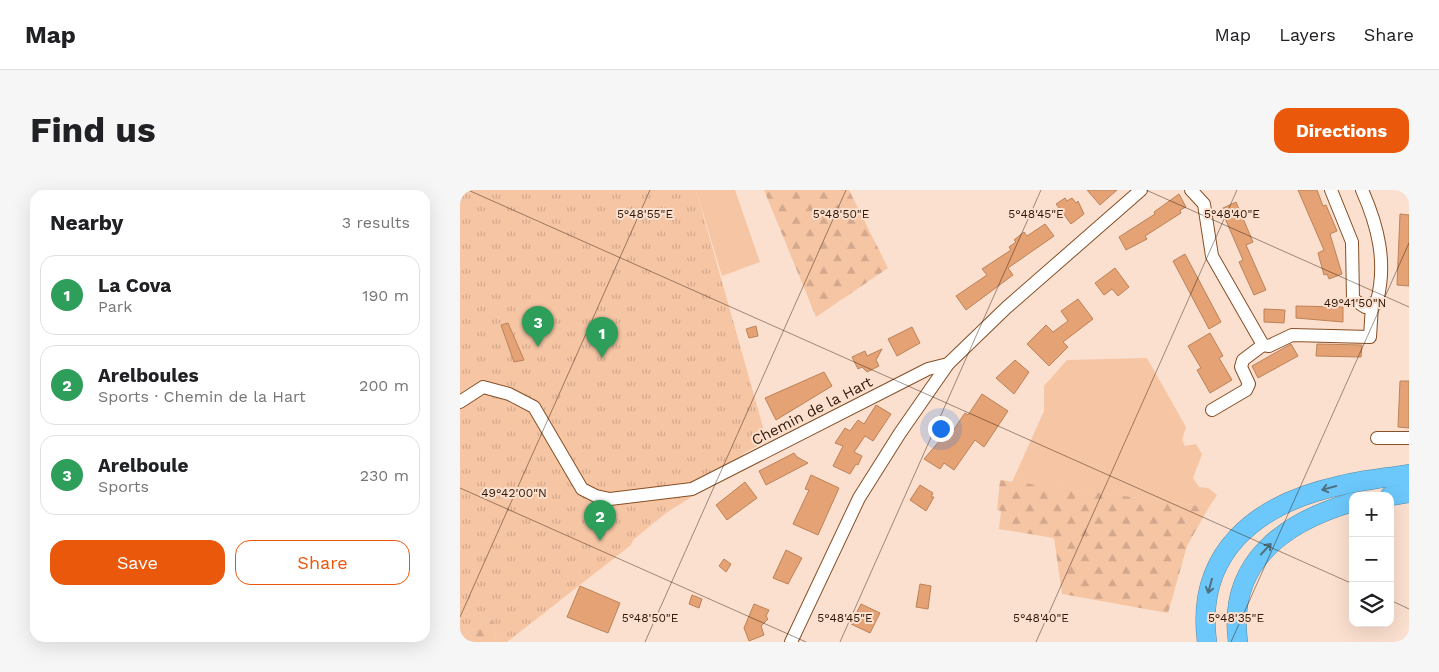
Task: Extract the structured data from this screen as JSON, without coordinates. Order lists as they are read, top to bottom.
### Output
{
  "streets": {
    "street": ["Chemin de la Hart"]
  },
  "page": {
    "header": "Map",
    "nav": ["Map", "Layers", "Share"],
    "buttons": [
      "Directions",
      ["Save", "Share"]
    ],
    "title": "Find us",
    "heading": ["Nearby", "3 results"],
    "list": [
      {
        "mark": "1",
        "name": "La Cova",
        "note": "Park",
        "value": "190 m"
      },
      {
        "mark": "2",
        "name": "Arelboules",
        "note": "Sports · Chemin de la Hart",
        "value": "200 m"
      },
      {
        "mark": "3",
        "name": "Arelboule",
        "note": "Sports",
        "value": "230 m"
      }
    ],
    "pins": ["3", "1", "2"],
    "map_buttons": ["+", "−"]
  },
  "coordinates": [
    "5°48'50\"E",
    "5°48'45\"E",
    "5°48'40\"E",
    "5°48'55\"E",
    "49°41'50\"N",
    "49°42'00\"N",
    "5°48'35\"E"
  ]
}
